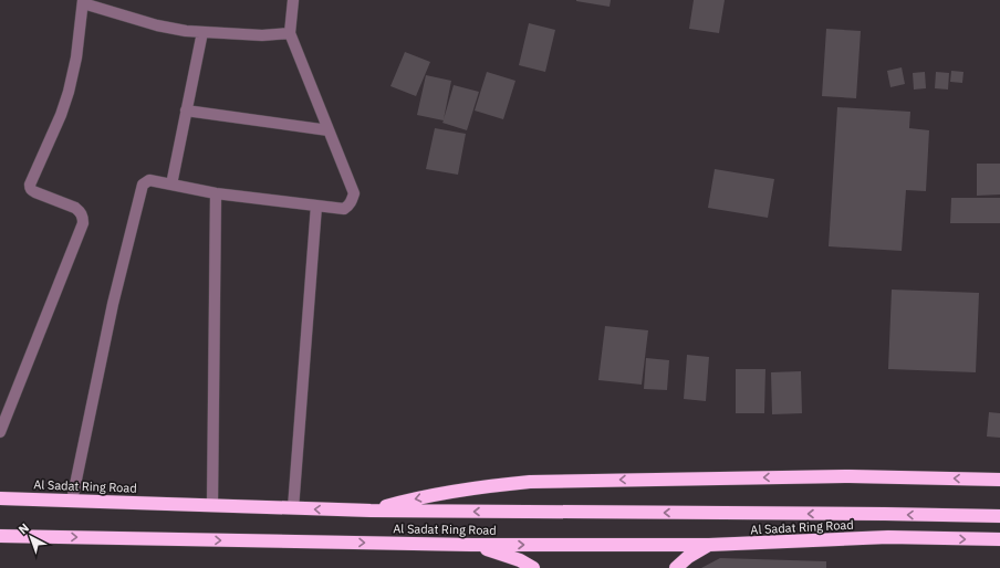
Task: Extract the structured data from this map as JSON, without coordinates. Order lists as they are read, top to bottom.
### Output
{
  "streets": {
    "highway": ["Al Sadat Ring Road"]
  },
  "north": "top left"
}
